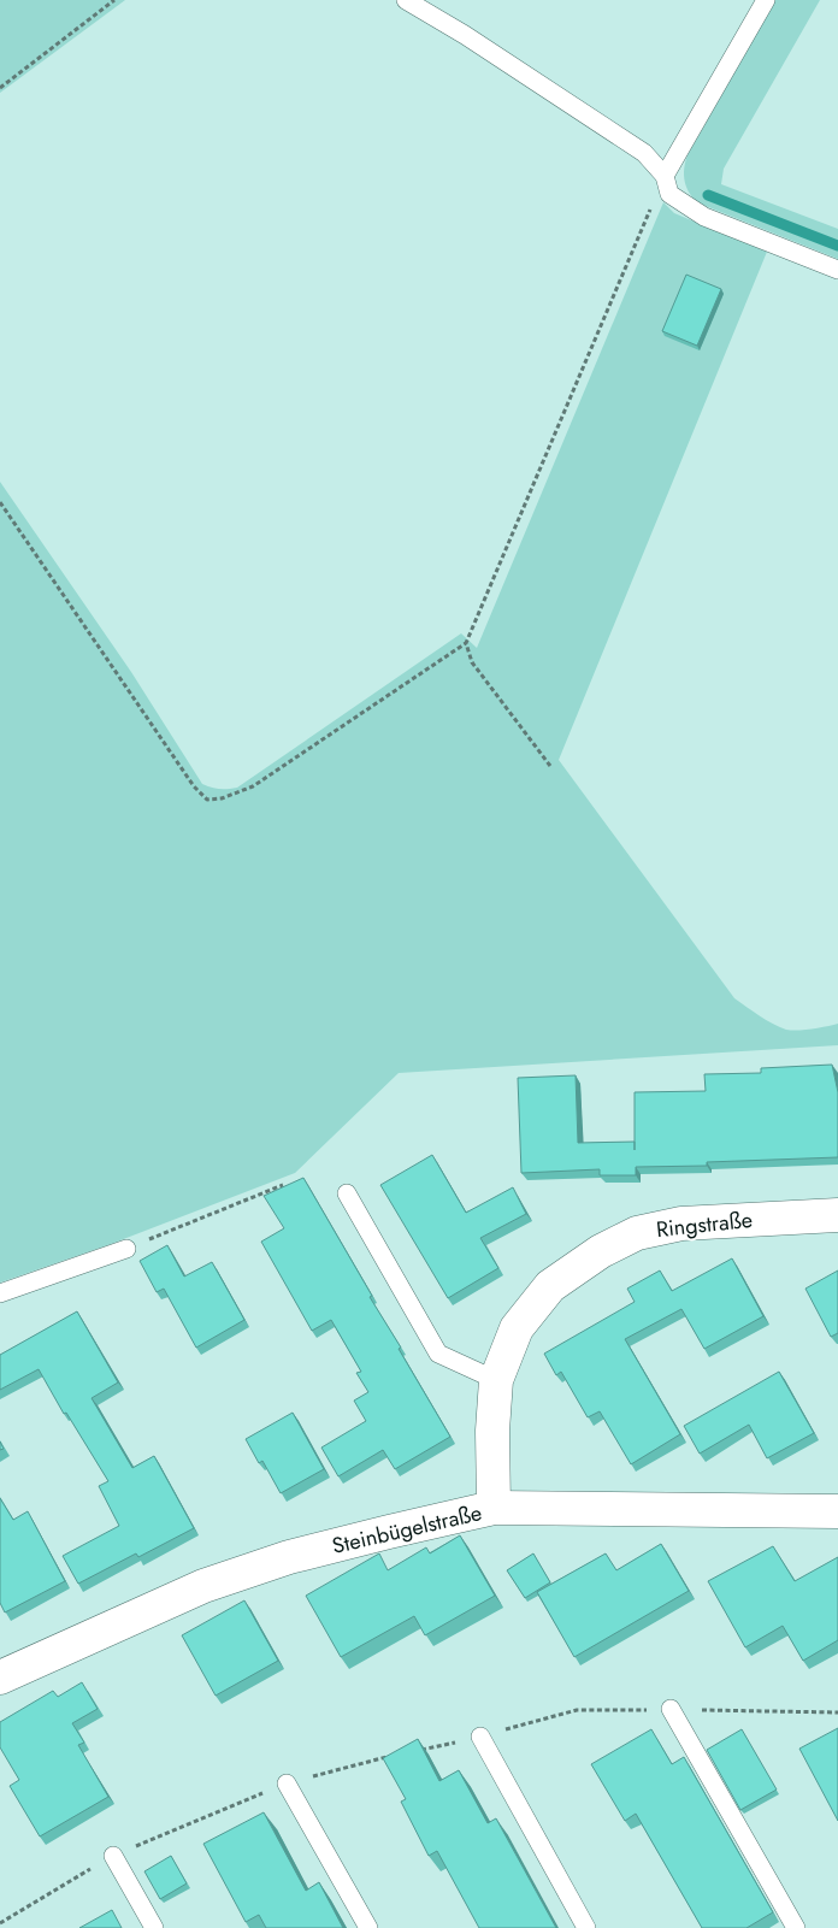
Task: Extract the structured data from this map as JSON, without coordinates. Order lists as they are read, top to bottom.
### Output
{
  "streets": {
    "street": ["Ringstraße", "Steinbügelstraße"]
  },
  "crossings": [
    ["Ringstraße", "Steinbügelstraße"]
  ]
}
